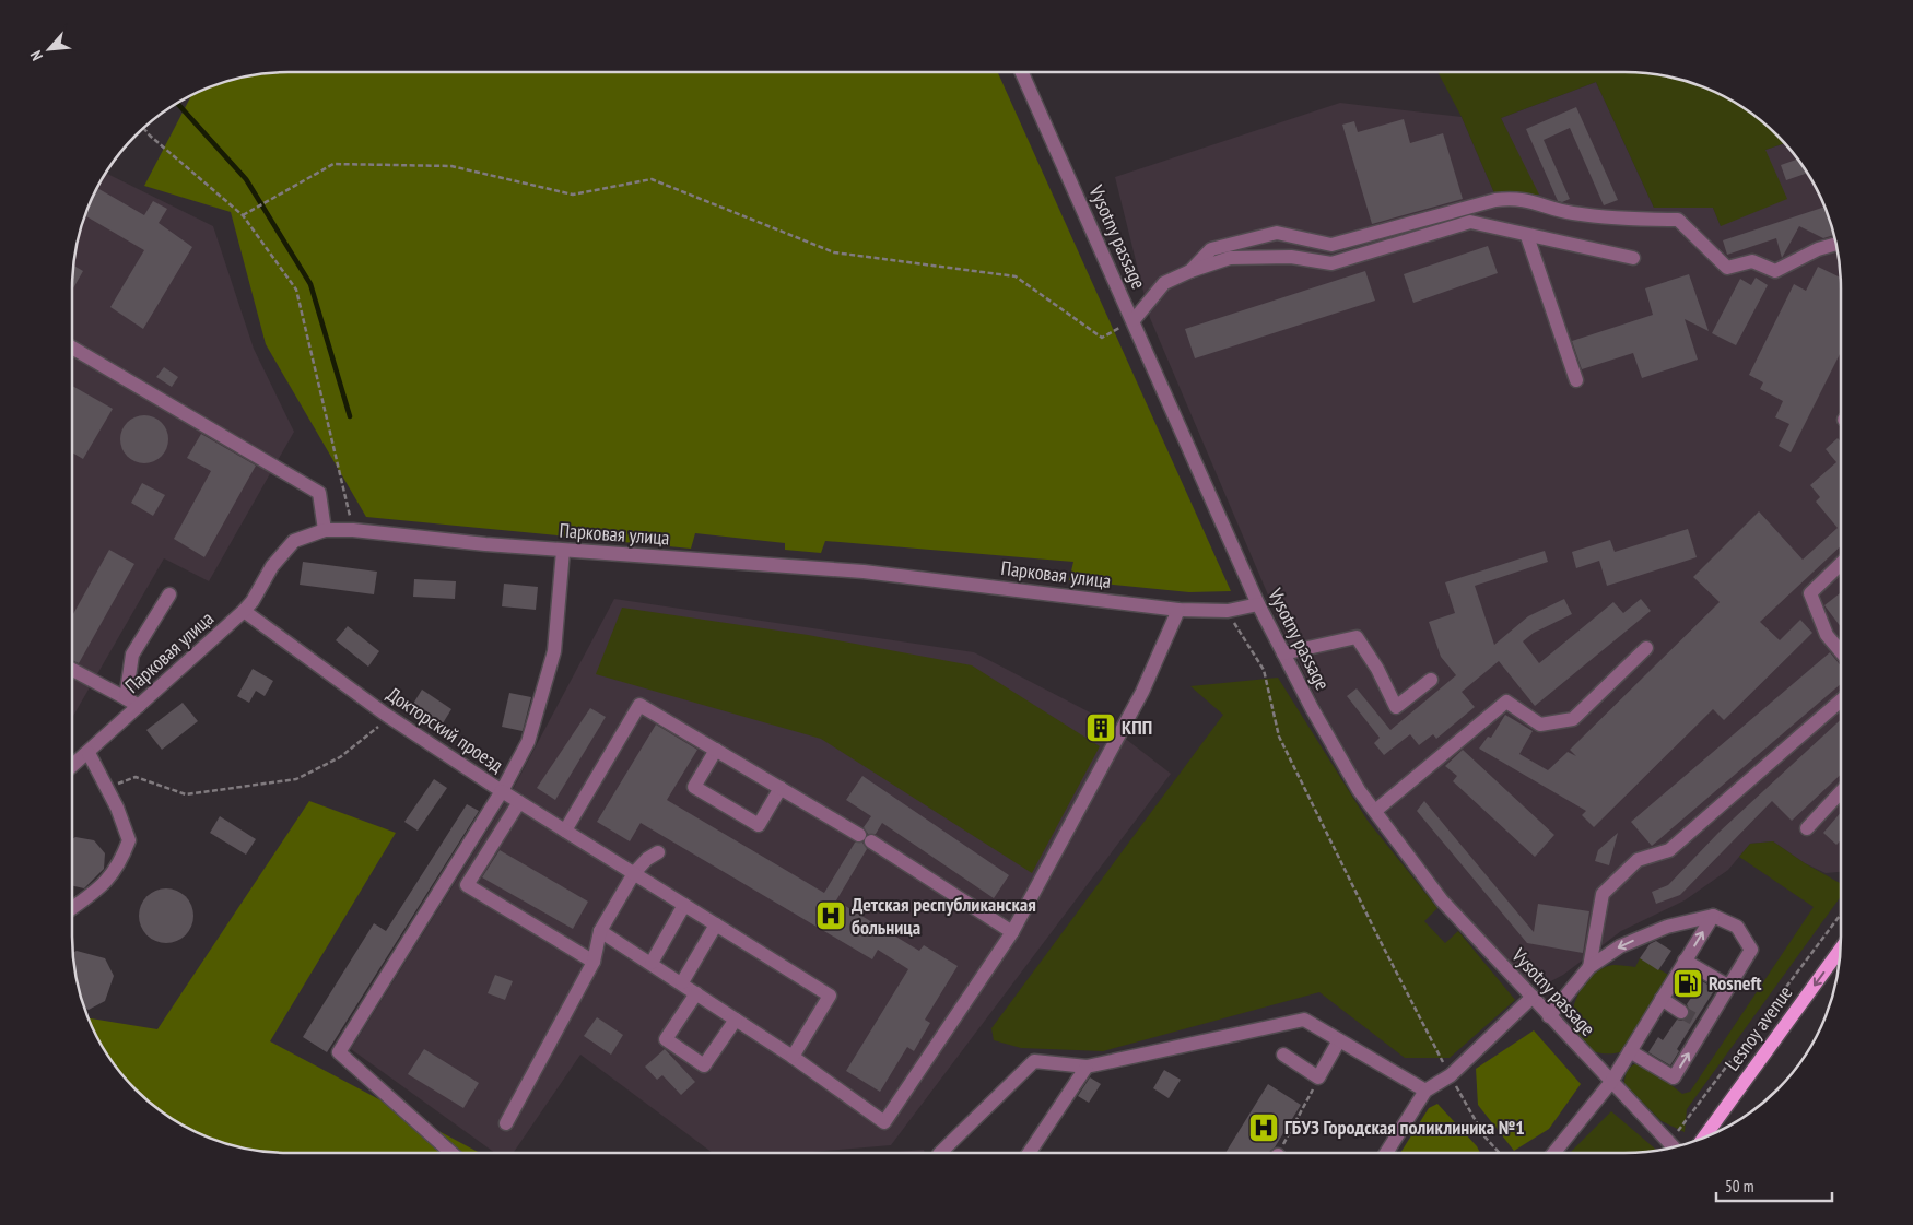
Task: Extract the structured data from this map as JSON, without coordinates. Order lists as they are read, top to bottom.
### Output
{
  "streets": {
    "main road": ["Lesnoy avenue"],
    "street": ["Vysotny passage", "Парковая улица", "Докторский проезд"]
  },
  "crossings": [
    ["Vysotny passage", "Парковая улица"],
    ["Парковая улица", "Докторский проезд"]
  ],
  "one_way": ["Lesnoy avenue"],
  "places": {
    "building": ["КПП"],
    "hospital": ["Детская республиканская больница", "ГБУЗ Городская поликлиника №1"],
    "fuel station": ["Rosneft"]
  },
  "scale_bar": "50 m",
  "north": "bottom left"
}
